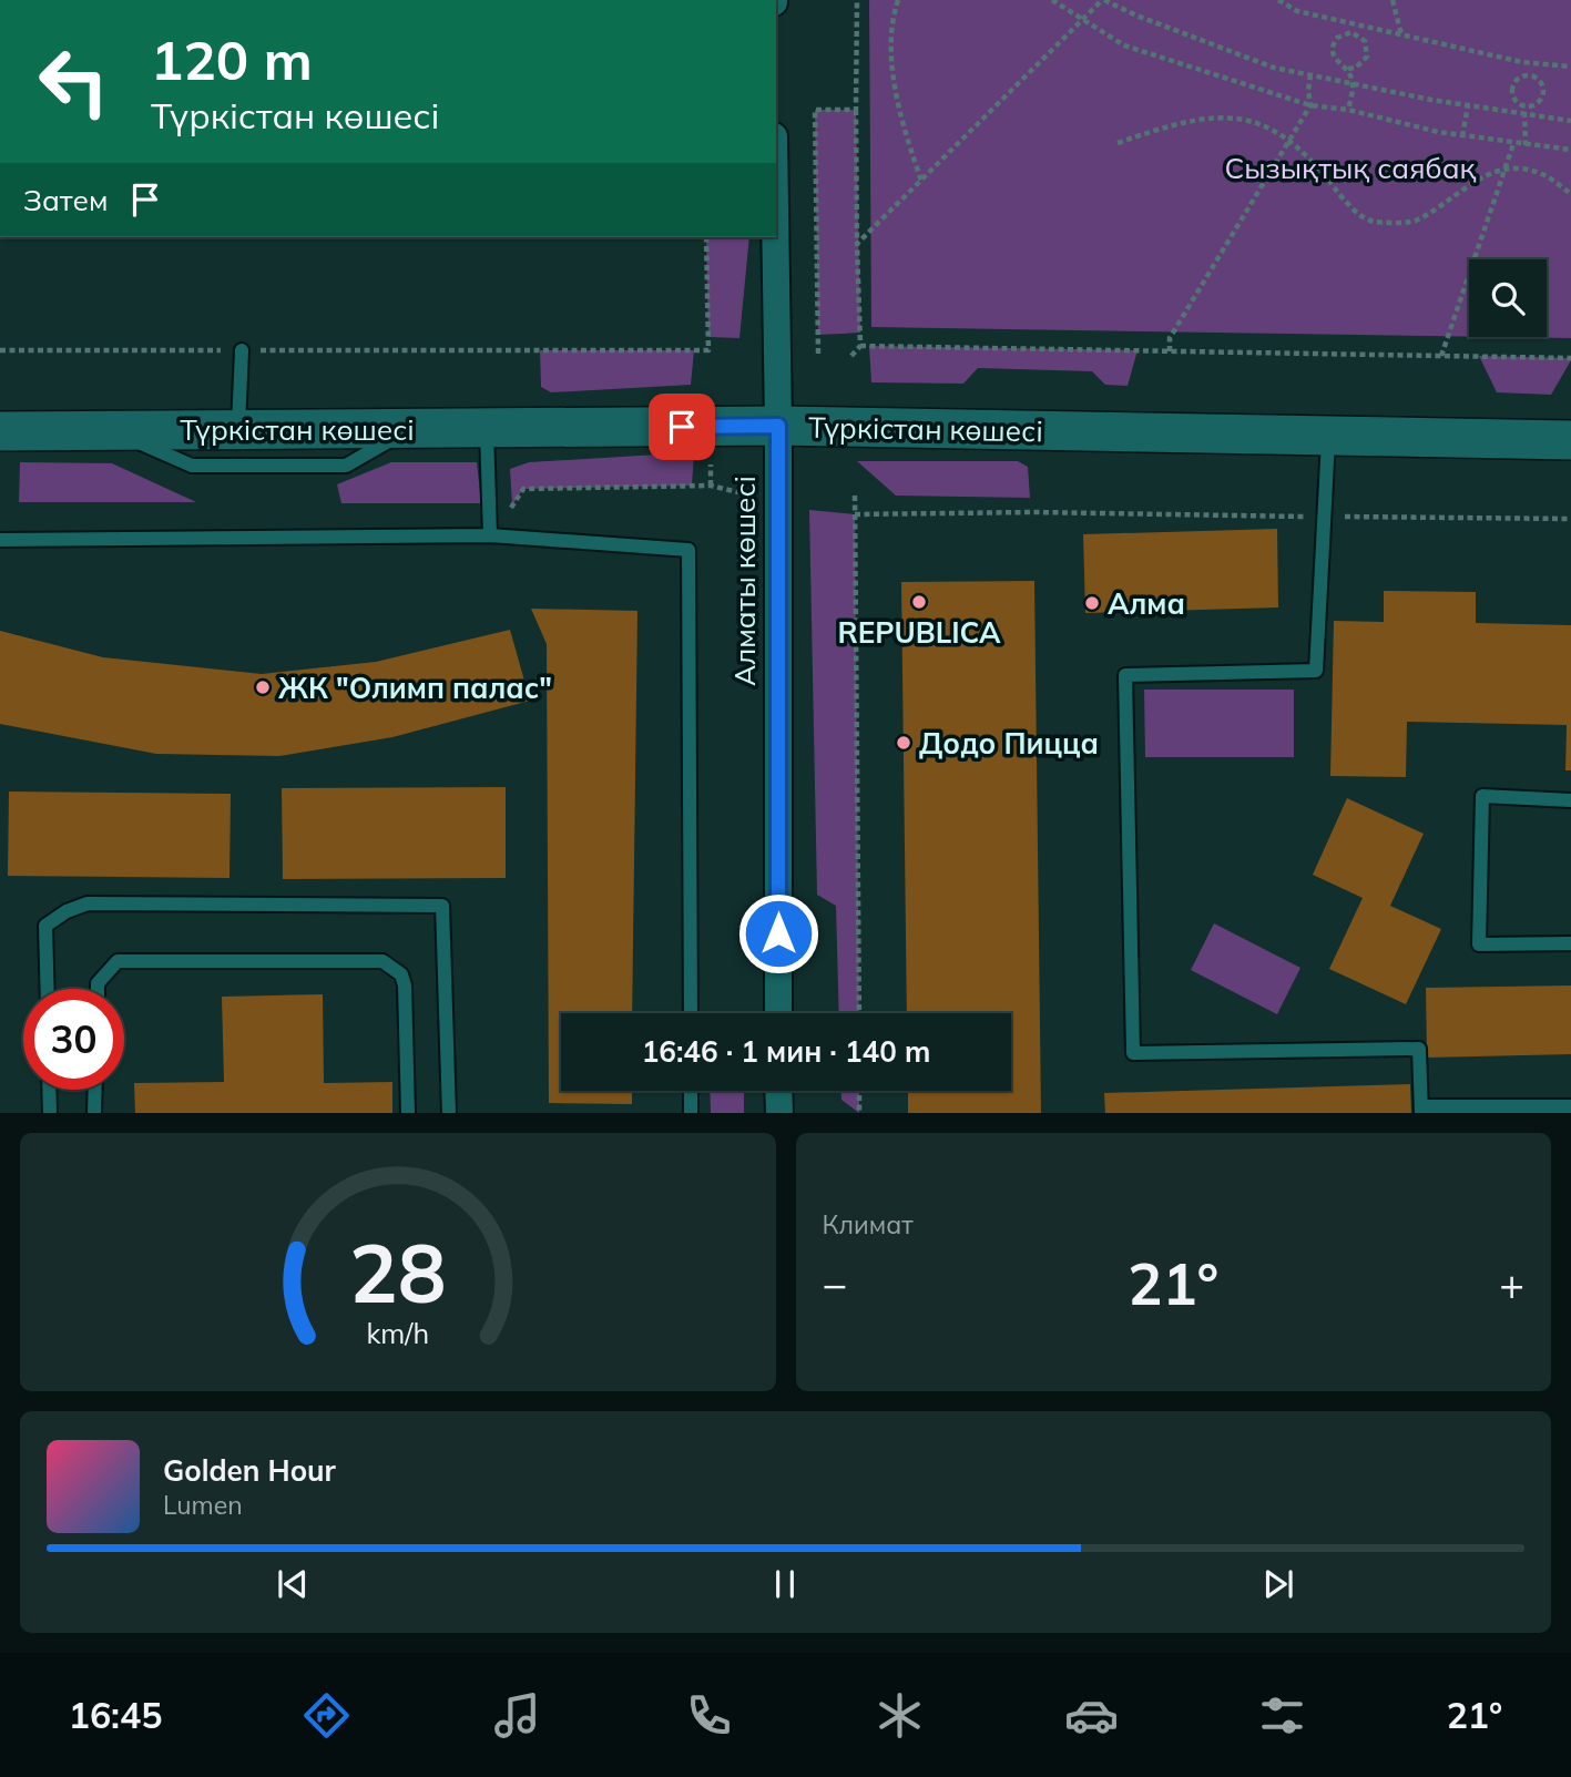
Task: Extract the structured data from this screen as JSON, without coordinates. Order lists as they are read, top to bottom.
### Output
{
  "streets": {
    "main road": ["Түркістан көшесі"],
    "street": ["Алматы көшесі"]
  },
  "crossings": [
    ["Түркістан көшесі", "Алматы көшесі"]
  ],
  "parks": ["Сызықтық саябақ"],
  "places": [
    "REPUBLICA",
    "Алма",
    "ЖК \"Олимп палас\"",
    "Додо Пицца"
  ],
  "page": {
    "turn": ["120 m", "Түркістан көшесі"],
    "then": "Затем",
    "limit": "30",
    "trip": "16:46 · 1 мин · 140 m",
    "tile": "Климат",
    "heat": ["−", "21°", "+"],
    "song": ["Golden Hour", "Lumen"],
    "tabs": ["16:45", "21°"],
    "gauge": ["28", "km/h"]
  }
}
